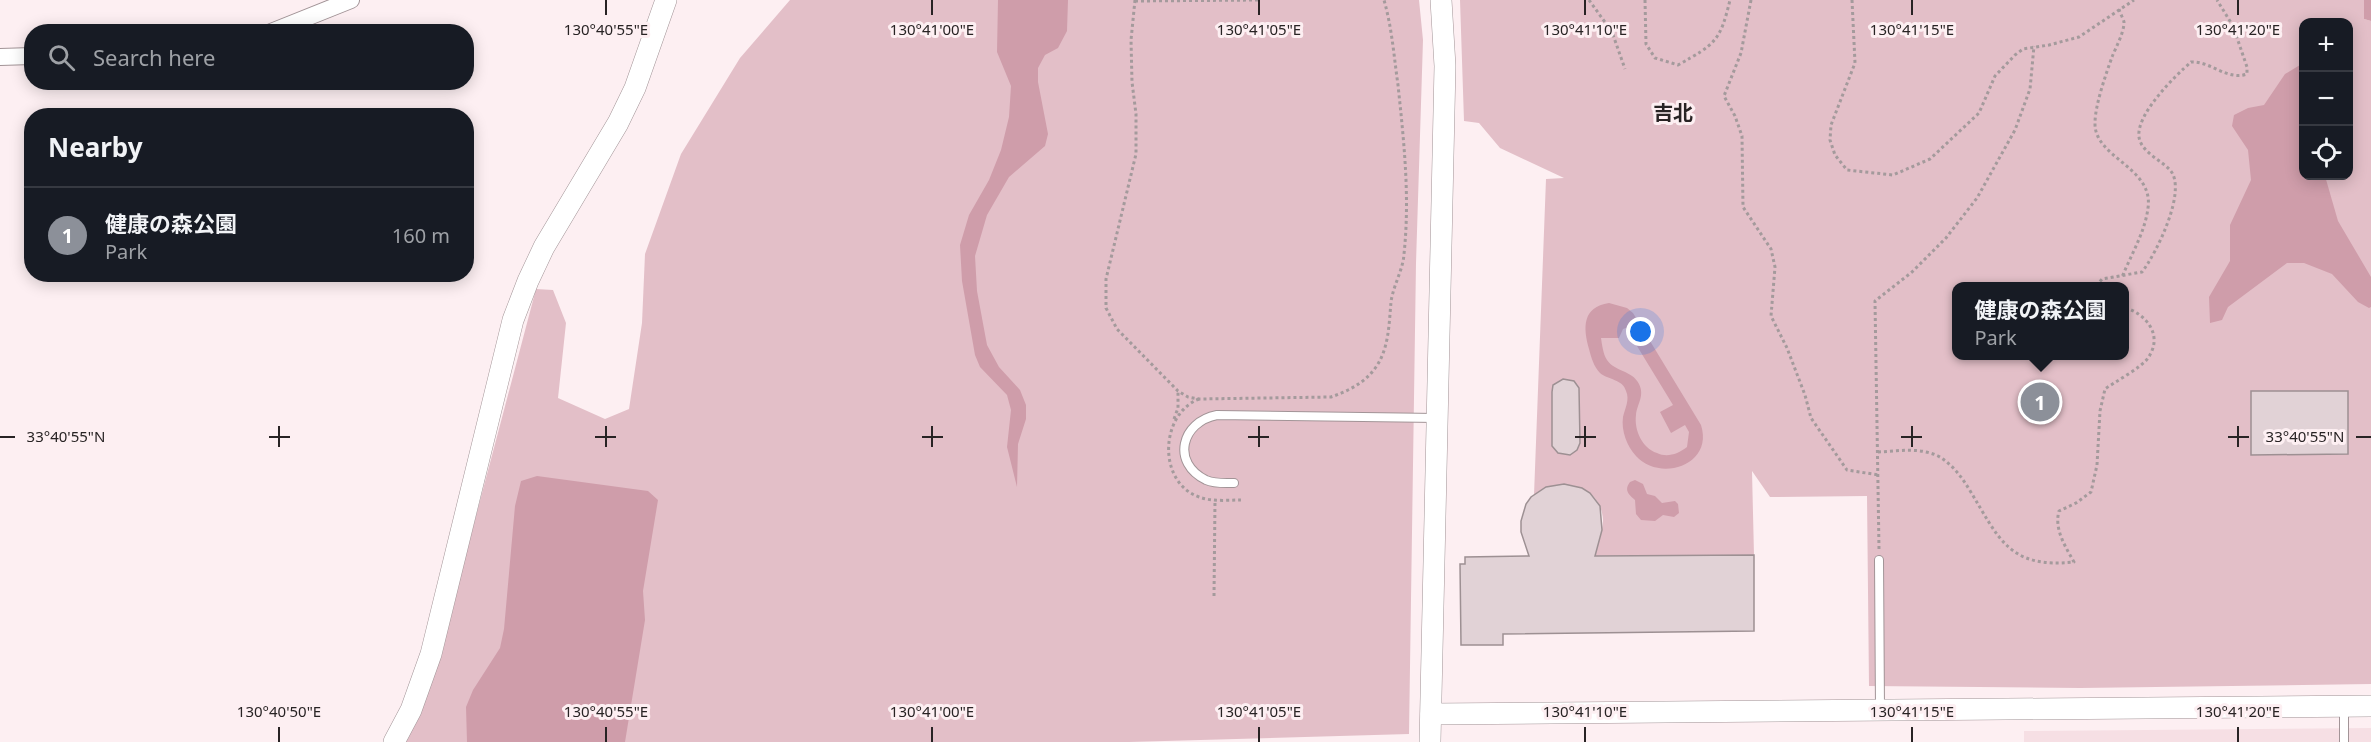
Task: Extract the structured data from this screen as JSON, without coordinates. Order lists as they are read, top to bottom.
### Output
{
  "districts": ["吉北"],
  "page": {
    "map_buttons": ["+", "−"],
    "search": "Search here",
    "heading": "Nearby",
    "list": [
      {
        "mark": "1",
        "name": "健康の森公園",
        "note": "Park",
        "value": "160 m"
      }
    ],
    "popup": ["健康の森公園", "Park"],
    "pins": "1"
  },
  "coordinates": [
    "130°40'55\"E",
    "130°41'00\"E",
    "130°41'05\"E",
    "130°41'10\"E",
    "130°41'15\"E",
    "130°41'20\"E",
    "33°40'55\"N",
    "130°40'50\"E"
  ]
}
